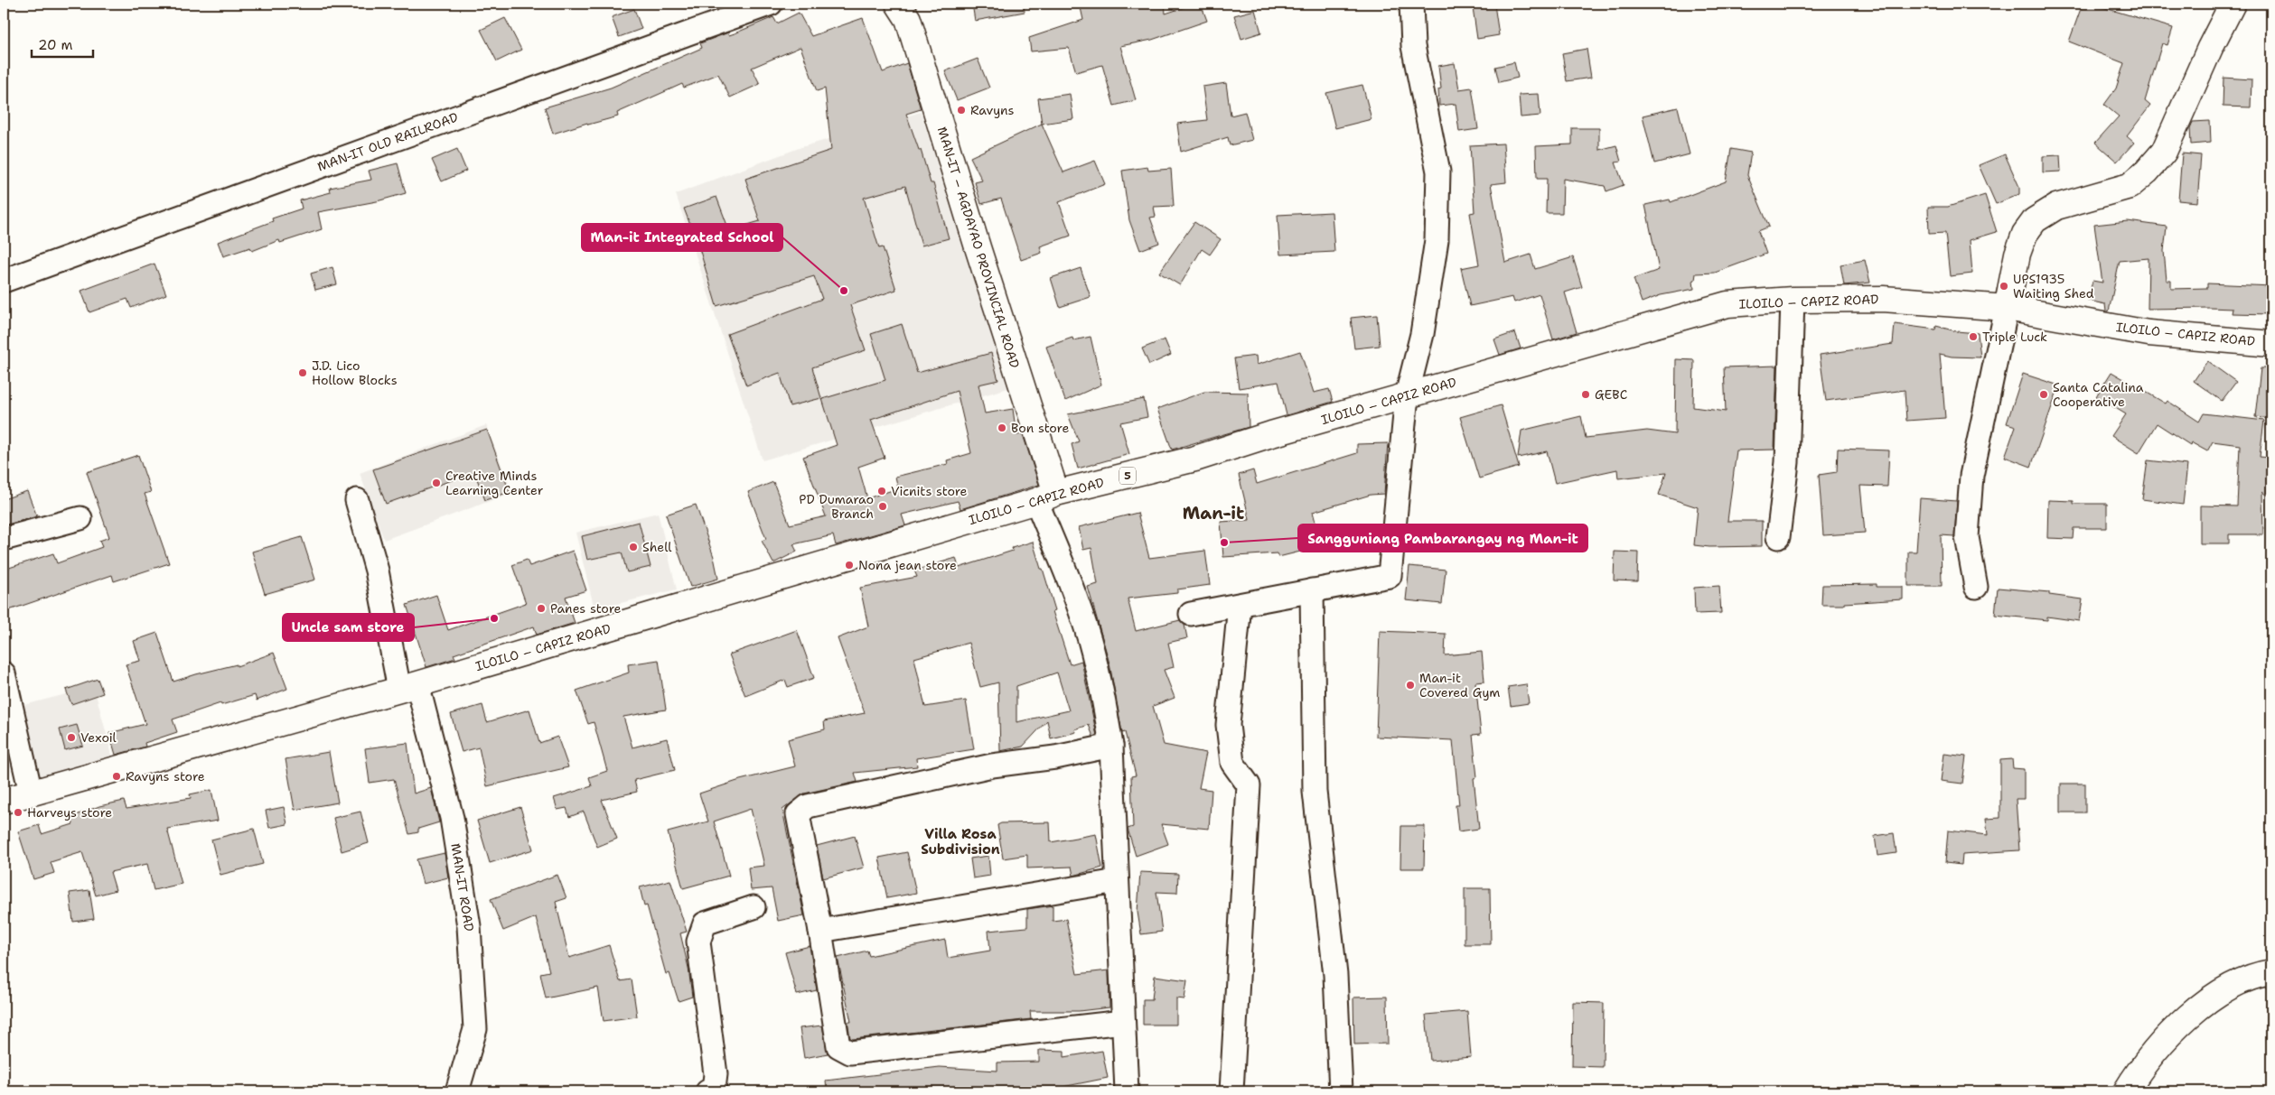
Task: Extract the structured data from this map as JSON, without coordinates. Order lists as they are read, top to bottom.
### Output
{
  "streets": {
    "main road": ["MAN-IT – AGDAYAO PROVINCIAL ROAD", "ILOILO – CAPIZ ROAD", "5"],
    "street": ["MAN-IT OLD RAILROAD", "MAN-IT ROAD"]
  },
  "crossings": [
    ["MAN-IT – AGDAYAO PROVINCIAL ROAD", "ILOILO – CAPIZ ROAD"],
    ["ILOILO – CAPIZ ROAD", "MAN-IT ROAD"]
  ],
  "districts": ["Man-it", "Villa Rosa Subdivision"],
  "places": [
    "Ravyns",
    "UPS1935 Waiting Shed",
    "Man-it Integrated School",
    "Triple Luck",
    "J.D. Lico Hollow Blocks",
    "GEBC",
    "Santa Catalina Cooperative",
    "Bon store",
    "Creative Minds Learning Center",
    "Vicnits store",
    "PD Dumarao Branch",
    "Sangguniang Pambarangay ng Man-it",
    "Shell",
    "Nona jean store",
    "Panes store",
    "Uncle sam store",
    "Man-it Covered Gym",
    "Vexoil",
    "Ravyns store",
    "Harveys store"
  ],
  "scale_bar": "20 m"
}
